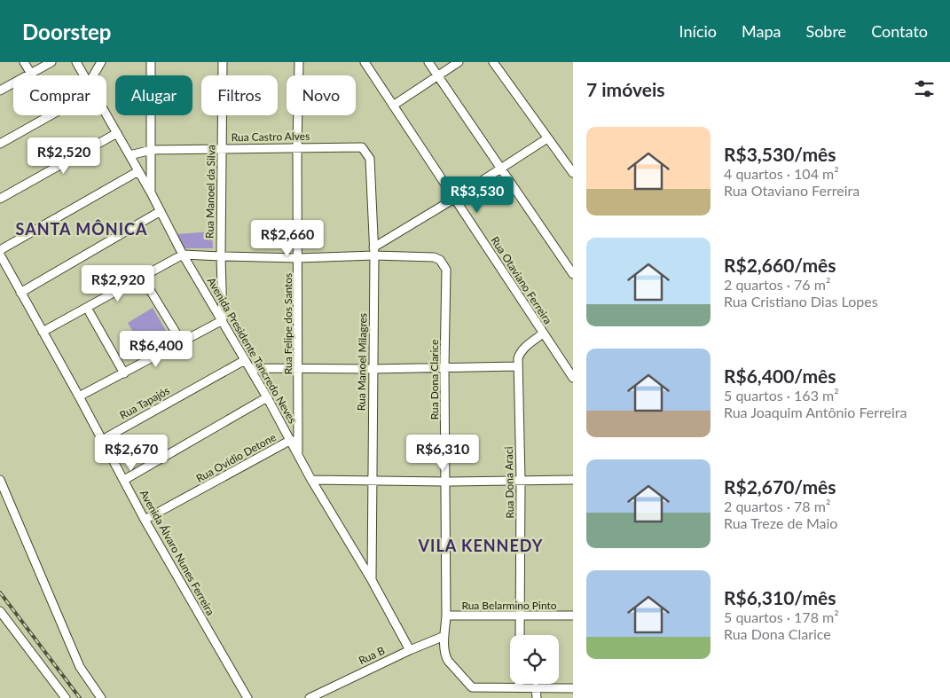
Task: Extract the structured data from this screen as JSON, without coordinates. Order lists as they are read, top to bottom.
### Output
{
  "streets": {
    "street": [
      "Rua Castro Alves",
      "Rua Manoel da Silva",
      "Rua Otaviano Ferreira",
      "Rua Felipe dos Santos",
      "Avenida Presidente Tancredo Neves",
      "Rua Manoel Milagres",
      "Rua Dona Clarice",
      "Rua Tapajós",
      "Rua Ovídio Detone",
      "Rua Dona Araci",
      "Avenida Álvaro Nunes Ferreira",
      "Rua Belarmino Pinto",
      "Rua B"
    ]
  },
  "crossings": [
    ["Rua Castro Alves", "Rua Manoel da Silva"],
    ["Rua Castro Alves", "Rua Felipe dos Santos"],
    ["Rua Castro Alves", "Avenida Presidente Tancredo Neves"],
    ["Rua Castro Alves", "Rua Manoel Milagres"],
    ["Rua Manoel da Silva", "Avenida Presidente Tancredo Neves"],
    ["Rua Otaviano Ferreira", "Rua Dona Araci"],
    ["Rua Felipe dos Santos", "Avenida Presidente Tancredo Neves"],
    ["Avenida Presidente Tancredo Neves", "Rua Manoel Milagres"],
    ["Avenida Presidente Tancredo Neves", "Rua Tapajós"],
    ["Avenida Presidente Tancredo Neves", "Rua Ovídio Detone"],
    ["Avenida Presidente Tancredo Neves", "Rua B"],
    ["Rua Manoel Milagres", "Rua Dona Clarice"],
    ["Rua Dona Clarice", "Rua Belarmino Pinto"],
    ["Rua Dona Clarice", "Rua B"],
    ["Rua Tapajós", "Avenida Álvaro Nunes Ferreira"],
    ["Rua Ovídio Detone", "Avenida Álvaro Nunes Ferreira"],
    ["Rua Dona Araci", "Rua Belarmino Pinto"]
  ],
  "districts": ["SANTA MÔNICA", "VILA KENNEDY"],
  "page": {
    "header": "Doorstep",
    "nav": [
      "Início",
      "Mapa",
      "Sobre",
      "Contato"
    ],
    "heading": "7 imóveis",
    "chip": [
      "Comprar",
      "Alugar",
      "Filtros",
      "Novo"
    ],
    "list": [
      {
        "name": "R$3,530/mês",
        "note": "4 quartos · 104 m² · Rua Otaviano Ferreira"
      },
      {
        "name": "R$2,660/mês",
        "note": "2 quartos · 76 m² · Rua Cristiano Dias Lopes"
      },
      {
        "name": "R$6,400/mês",
        "note": "5 quartos · 163 m² · Rua Joaquim Antônio Ferreira"
      },
      {
        "name": "R$2,670/mês",
        "note": "2 quartos · 78 m² · Rua Treze de Maio"
      },
      {
        "name": "R$6,310/mês",
        "note": "5 quartos · 178 m² · Rua Dona Clarice"
      }
    ],
    "price": [
      "R$2,520",
      "R$3,530",
      "R$2,660",
      "R$2,920",
      "R$6,400",
      "R$2,670",
      "R$6,310"
    ]
  }
}
